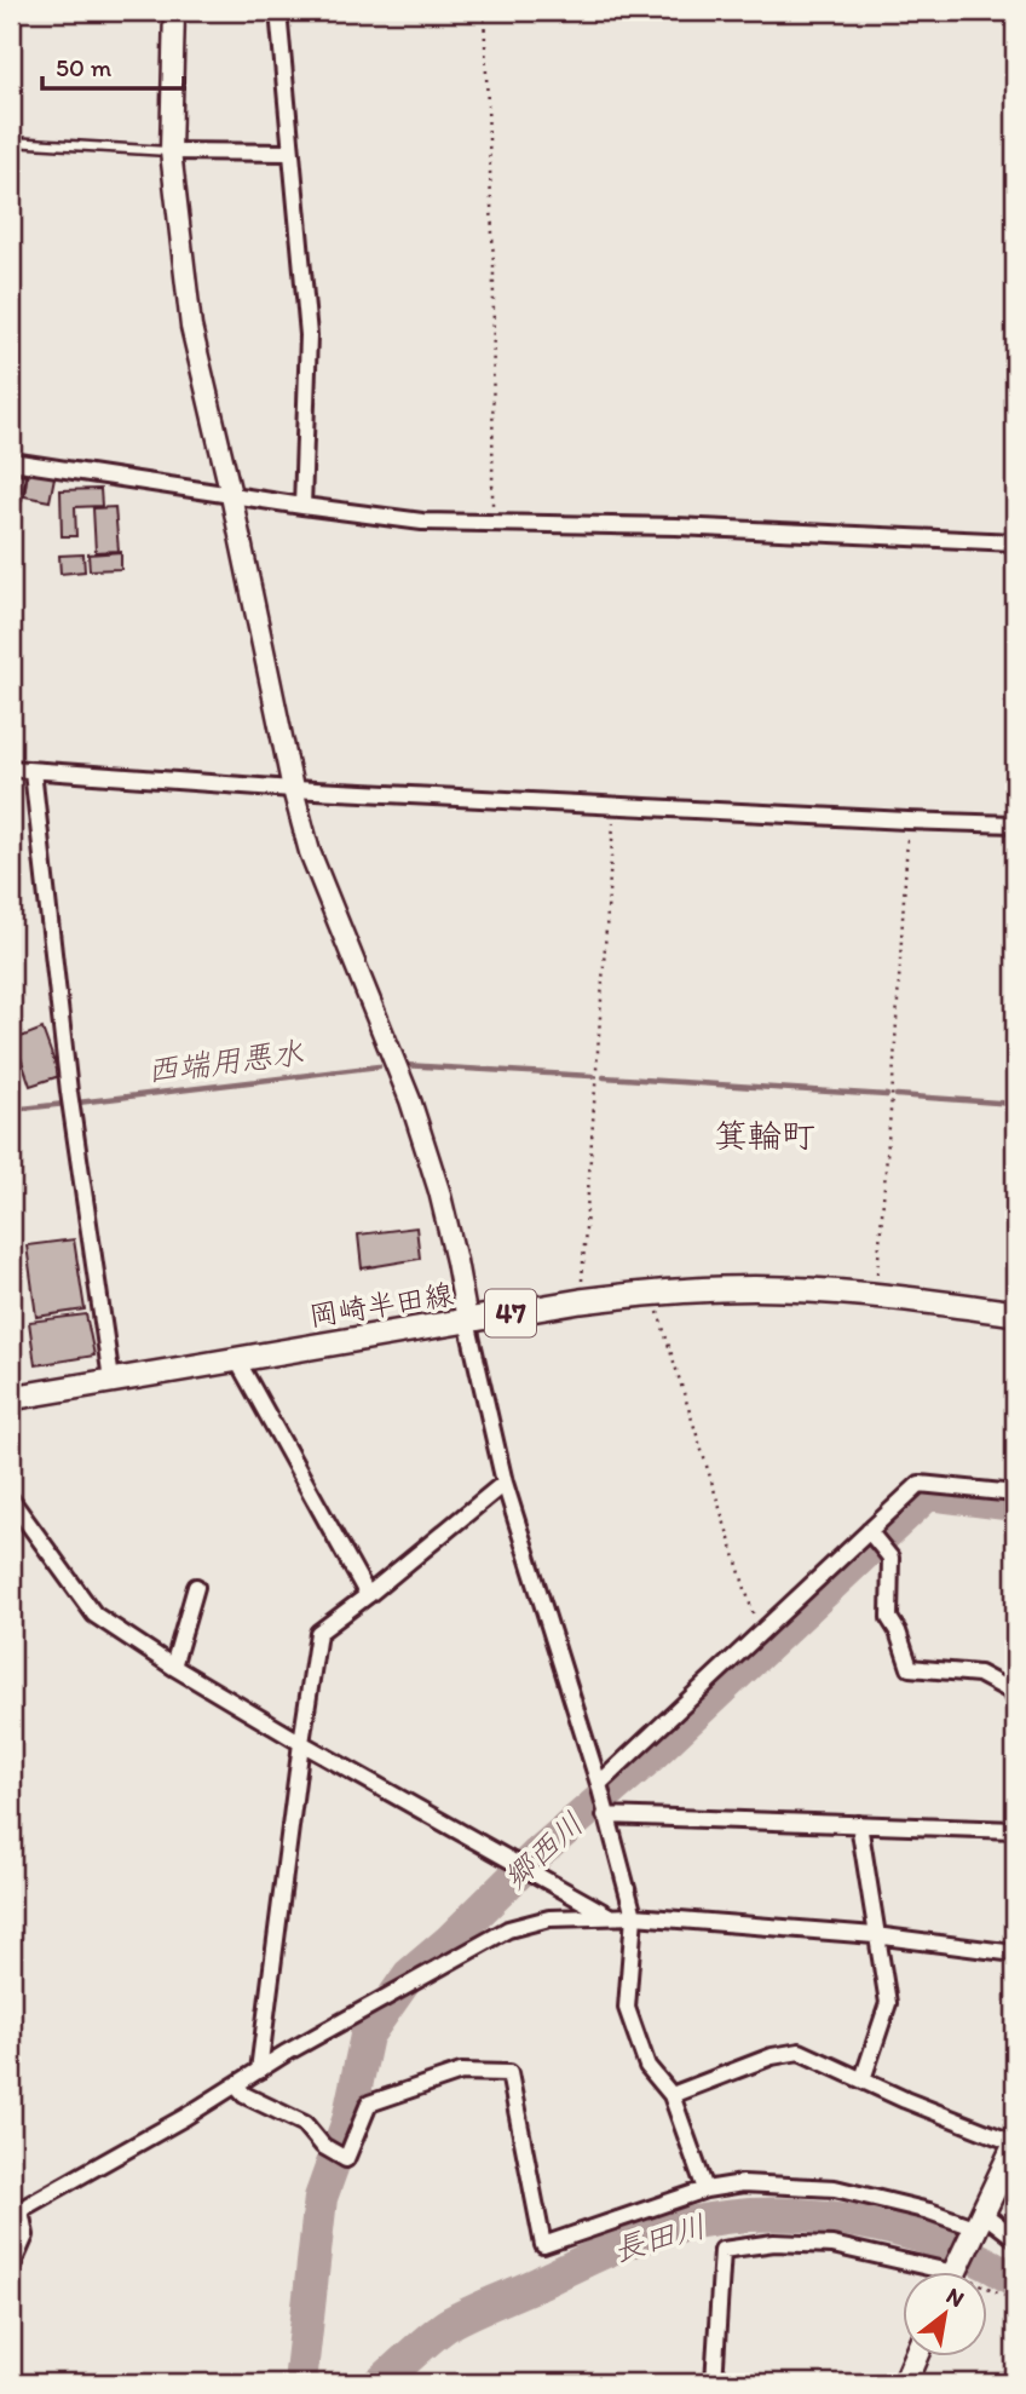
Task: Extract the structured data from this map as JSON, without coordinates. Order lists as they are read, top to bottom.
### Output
{
  "streets": {
    "main road": ["岡崎半田線", "47"]
  },
  "districts": ["箕輪町"],
  "water": ["西端用悪水", "郷西川", "長田川"],
  "scale_bar": "50 m",
  "north": "top right"
}
